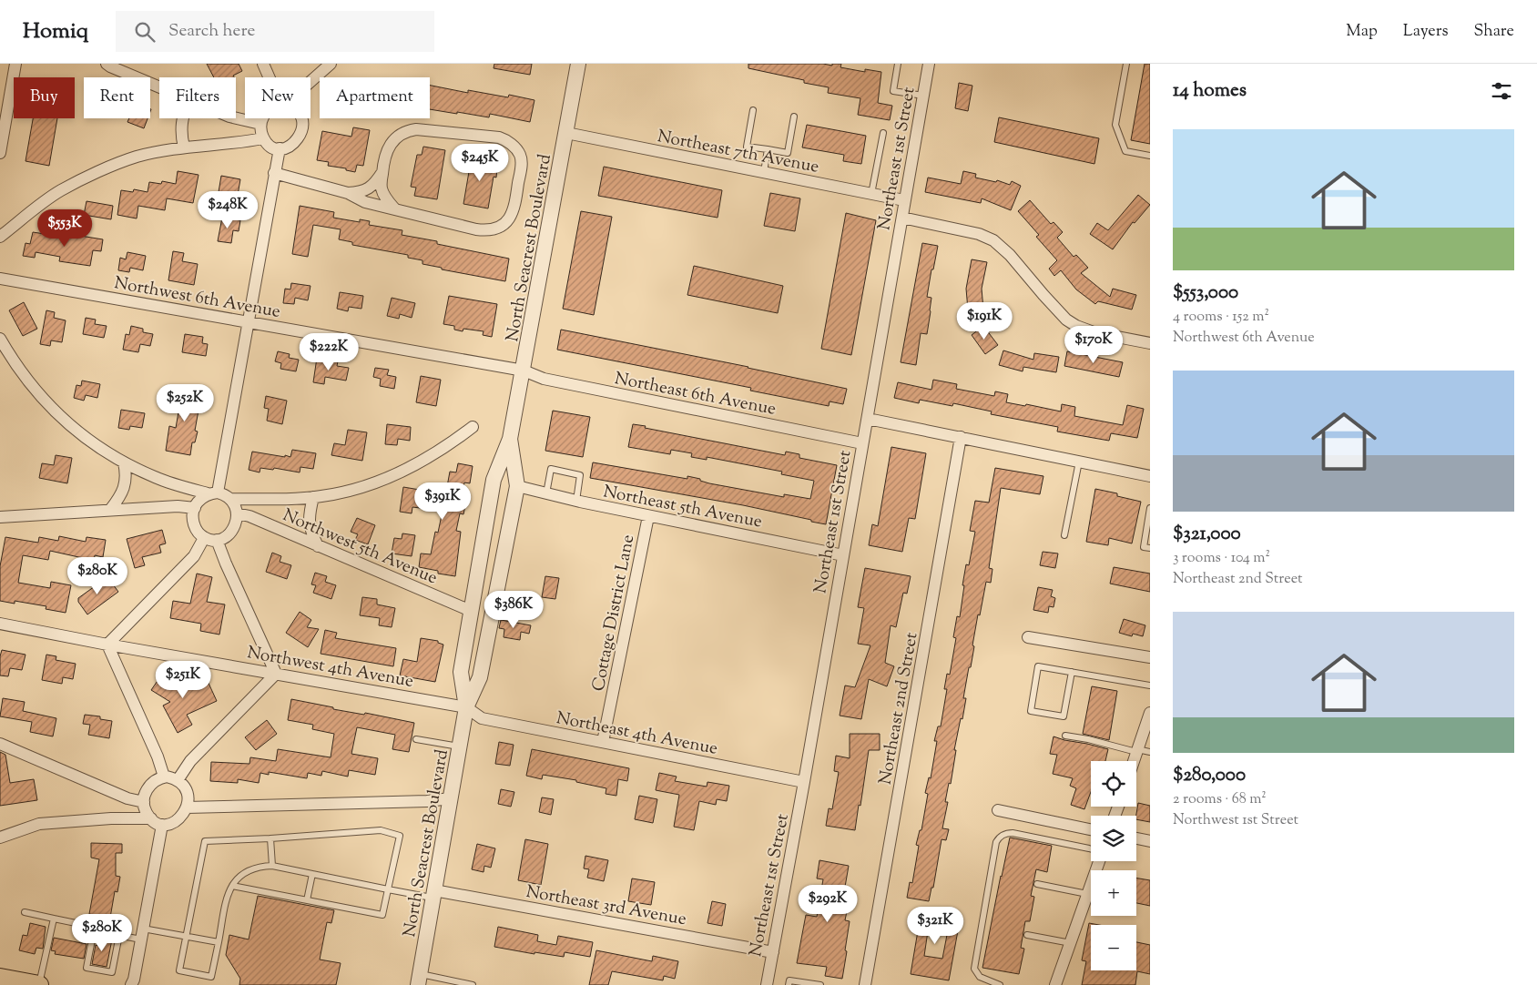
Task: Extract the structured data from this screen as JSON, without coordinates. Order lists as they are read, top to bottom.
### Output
{
  "streets": {
    "street": [
      "Northeast 7th Avenue",
      "Northeast 1st Street",
      "North Seacrest Boulevard",
      "Northwest 6th Avenue",
      "Northeast 6th Avenue",
      "Northeast 5th Avenue",
      "Northwest 5th Avenue",
      "Cottage District Lane",
      "Northwest 4th Avenue",
      "Northeast 2nd Street",
      "Northeast 4th Avenue",
      "Northeast 3rd Avenue"
    ]
  },
  "crossings": [
    ["Northeast 7th Avenue", "Northeast 1st Street"],
    ["Northeast 7th Avenue", "North Seacrest Boulevard"],
    ["Northeast 1st Street", "Northeast 6th Avenue"],
    ["Northeast 1st Street", "Northeast 5th Avenue"],
    ["Northeast 1st Street", "Northeast 4th Avenue"],
    ["Northeast 1st Street", "Northeast 3rd Avenue"],
    ["North Seacrest Boulevard", "Northwest 6th Avenue"],
    ["North Seacrest Boulevard", "Northeast 6th Avenue"],
    ["North Seacrest Boulevard", "Northeast 5th Avenue"],
    ["North Seacrest Boulevard", "Northwest 5th Avenue"],
    ["North Seacrest Boulevard", "Northwest 4th Avenue"],
    ["North Seacrest Boulevard", "Northeast 4th Avenue"],
    ["North Seacrest Boulevard", "Northeast 3rd Avenue"],
    ["Northwest 6th Avenue", "Northeast 6th Avenue"],
    ["Northeast 5th Avenue", "Cottage District Lane"],
    ["Cottage District Lane", "Northeast 4th Avenue"],
    ["Northwest 4th Avenue", "Northeast 4th Avenue"]
  ],
  "page": {
    "header": "Homiq",
    "search": "Search here",
    "nav": ["Map", "Layers", "Share"],
    "heading": "14 homes",
    "chip": [
      "Buy",
      "Rent",
      "Filters",
      "New",
      "Apartment"
    ],
    "list": [
      {
        "name": "$553,000",
        "note": "4 rooms · 152 m² · Northwest 6th Avenue"
      },
      {
        "name": "$321,000",
        "note": "3 rooms · 104 m² · Northeast 2nd Street"
      },
      {
        "name": "$280,000",
        "note": "2 rooms · 68 m² · Northwest 1st Street"
      }
    ],
    "price": [
      "$245K",
      "$248K",
      "$553K",
      "$191K",
      "$170K",
      "$222K",
      "$252K",
      "$391K",
      "$280K",
      "$386K",
      "$251K",
      "$292K",
      "$321K",
      "$280K"
    ],
    "map_buttons": ["+", "−"]
  }
}
